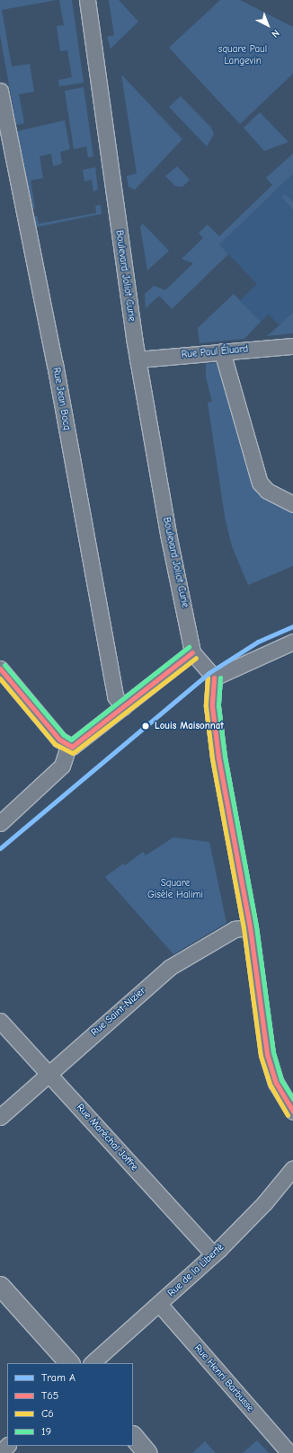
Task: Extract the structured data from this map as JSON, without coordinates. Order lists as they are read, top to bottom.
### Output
{
  "streets": {
    "street": [
      "Boulevard Joliot Curie",
      "Rue Paul Éluard",
      "Rue Jean Bocq",
      "Rue Saint-Nizier",
      "Rue Maréchal Joffre",
      "Rue de la Liberté",
      "Rue Henri Barbusse"
    ]
  },
  "crossings": [
    ["Boulevard Joliot Curie", "Rue Paul Éluard"],
    ["Rue Saint-Nizier", "Rue Maréchal Joffre"],
    ["Rue Maréchal Joffre", "Rue de la Liberté"],
    ["Rue de la Liberté", "Rue Henri Barbusse"]
  ],
  "parks": ["square Paul Langevin", "Square Gisèle Halimi"],
  "places": ["Louis Maisonnat"],
  "lines": [
    "tram line A",
    "transit line 19",
    "transit line T65",
    "transit line C6"
  ],
  "legend": [
    "Tram A",
    "T65",
    "C6",
    "19"
  ],
  "north": "bottom right"
}
